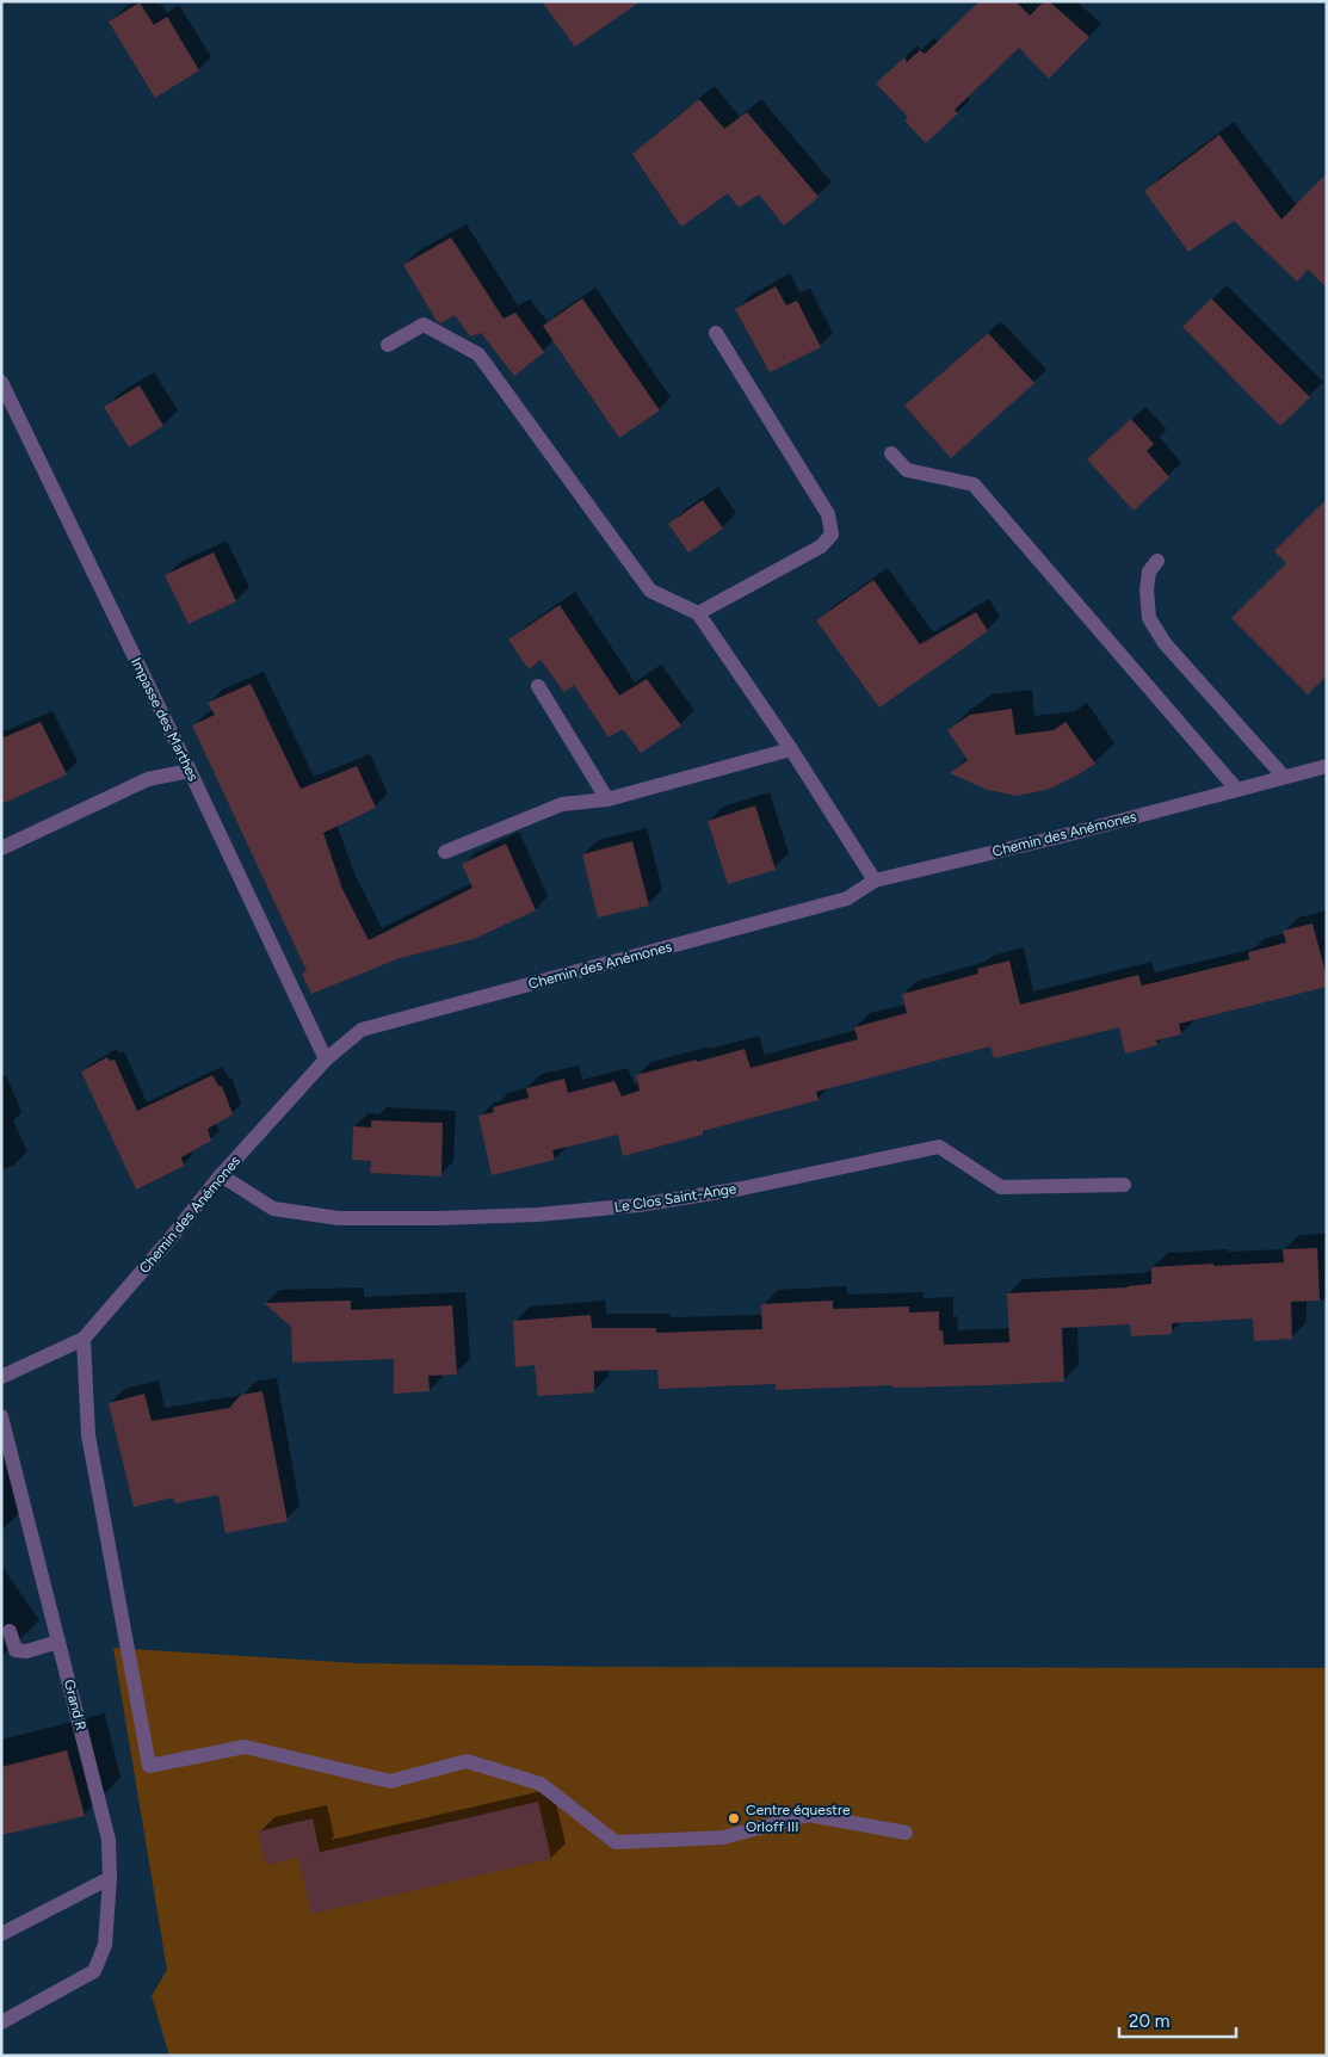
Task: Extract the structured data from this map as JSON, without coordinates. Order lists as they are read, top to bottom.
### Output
{
  "streets": {
    "street": [
      "Impasse des Marthes",
      "Chemin des Anémones",
      "Le Clos Saint-Ange",
      "Grand R"
    ]
  },
  "crossings": [
    ["Impasse des Marthes", "Chemin des Anémones"],
    ["Chemin des Anémones", "Le Clos Saint-Ange"]
  ],
  "places": ["Centre équestre Orloff III"],
  "scale_bar": "20 m"
}
